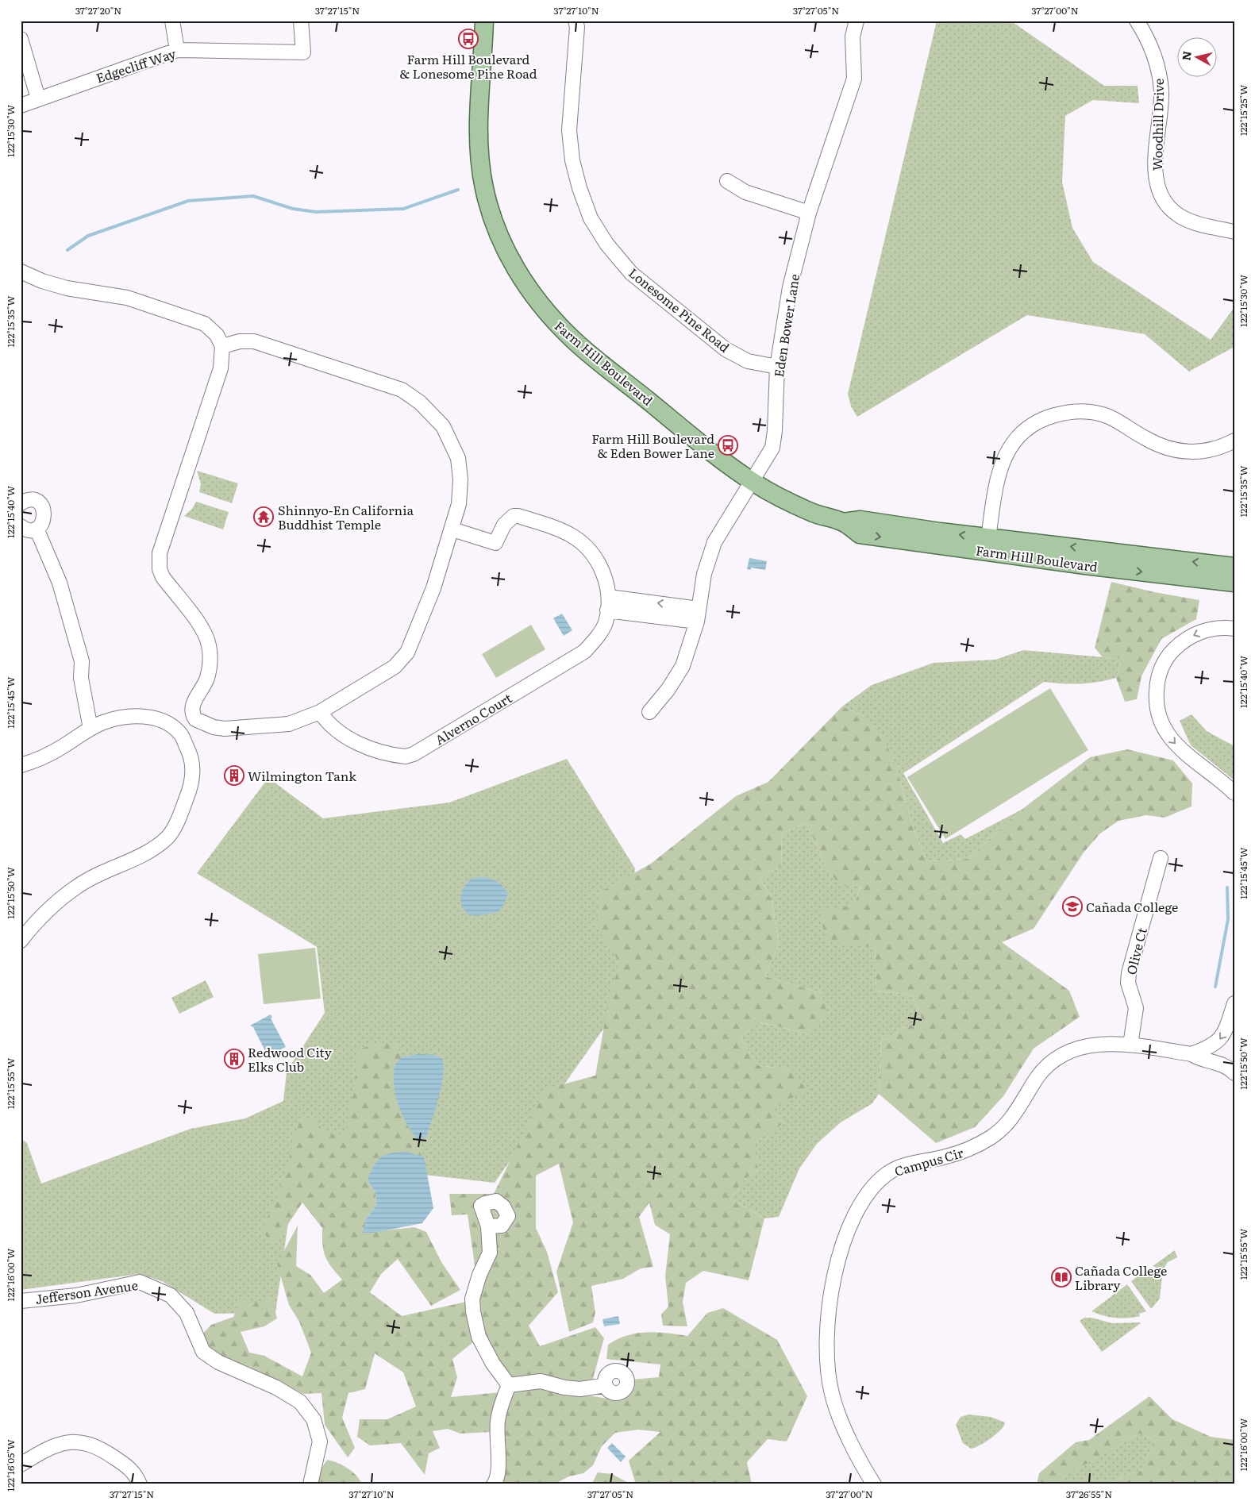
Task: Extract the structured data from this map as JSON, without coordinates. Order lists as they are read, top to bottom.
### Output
{
  "streets": {
    "main road": ["Farm Hill Boulevard"],
    "street": [
      "Edgecliff Way",
      "Woodhill Drive",
      "Lonesome Pine Road",
      "Eden Bower Lane",
      "Alverno Court",
      "Olive Ct",
      "Campus Cir",
      "Jefferson Avenue"
    ]
  },
  "crossings": [
    ["Lonesome Pine Road", "Eden Bower Lane"],
    ["Eden Bower Lane", "Farm Hill Boulevard"],
    ["Olive Ct", "Campus Cir"]
  ],
  "places": {
    "bus stop": ["Farm Hill Boulevard & Lonesome Pine Road", "Farm Hill Boulevard & Eden Bower Lane"],
    "temple": ["Shinnyo-En California Buddhist Temple"],
    "building": ["Wilmington Tank", "Redwood City Elks Club"],
    "school or university": ["Cañada College"],
    "library": ["Cañada College Library"]
  },
  "north": "left",
  "coordinates": [
    "37°27'20\"N",
    "37°27'15\"N",
    "37°27'10\"N",
    "37°27'05\"N",
    "37°27'00\"N",
    "122°15'25\"W",
    "122°15'30\"W",
    "122°15'35\"W",
    "122°15'40\"W",
    "122°15'45\"W",
    "122°15'50\"W",
    "122°15'55\"W",
    "122°16'00\"W",
    "122°16'05\"W",
    "37°26'55\"N"
  ]
}
